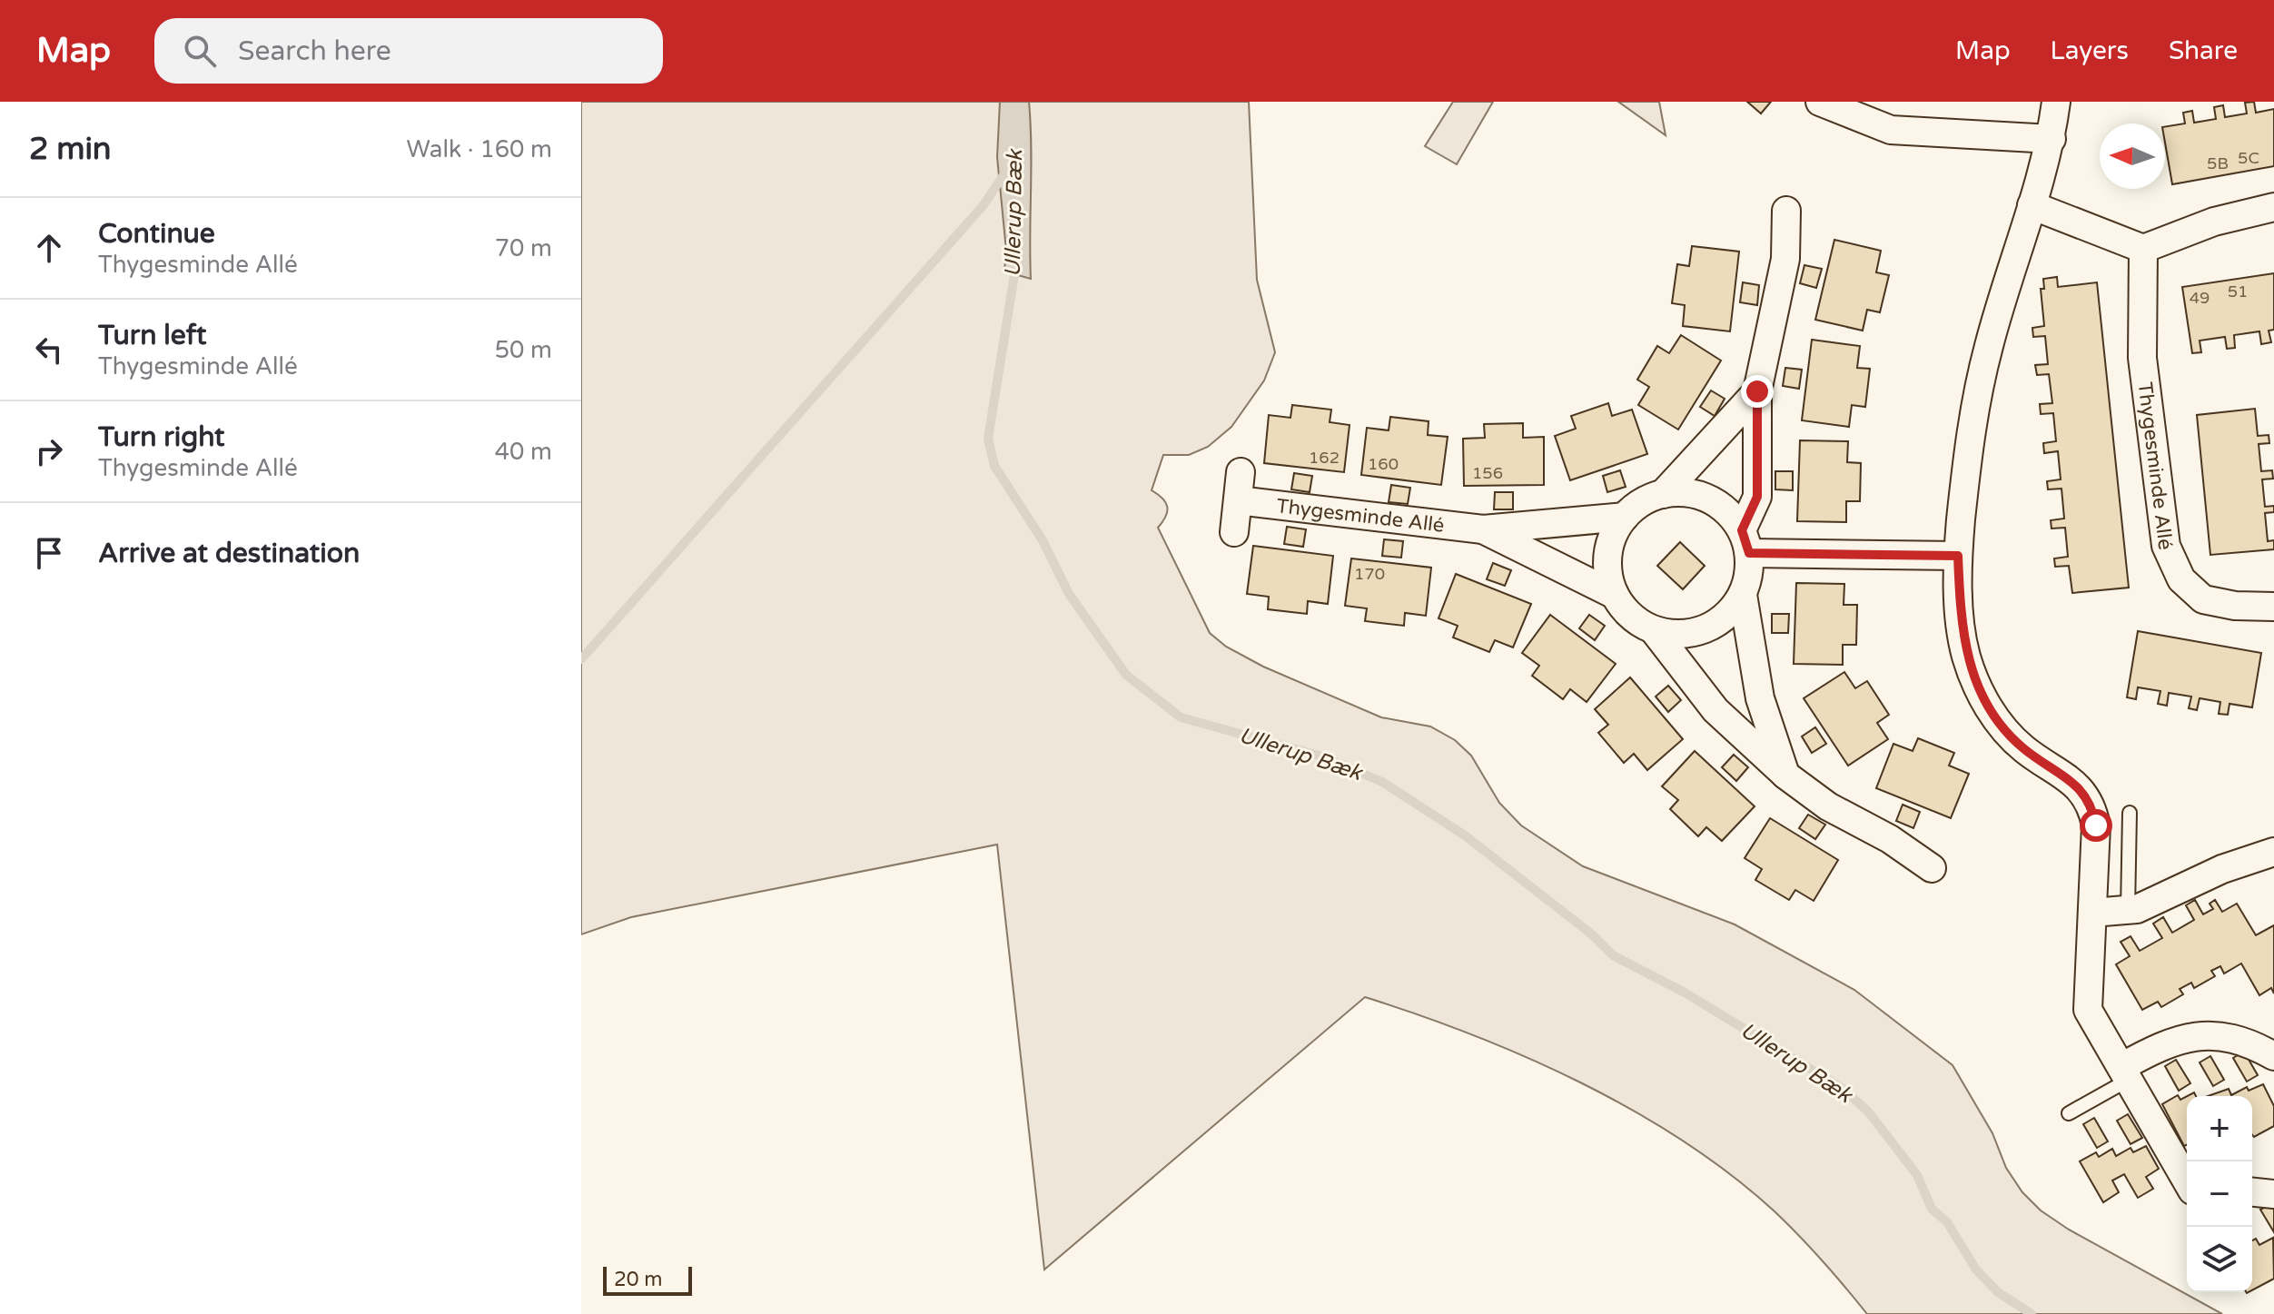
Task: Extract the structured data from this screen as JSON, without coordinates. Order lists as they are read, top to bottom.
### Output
{
  "streets": {
    "street": ["Thygesminde Allé"]
  },
  "water": ["Ullerup Bæk"],
  "house_numbers": [
    "5C",
    "5B",
    "51",
    "49",
    "162",
    "160",
    "156",
    "170"
  ],
  "scale_bar": "20 m",
  "north": "left",
  "page": {
    "header": "Map",
    "search": "Search here",
    "nav": ["Map", "Layers", "Share"],
    "heading": ["2 min", "Walk · 160 m"],
    "list": [
      ["Continue", "Thygesminde Allé", "70 m"],
      ["Turn left", "Thygesminde Allé", "50 m"],
      ["Turn right", "Thygesminde Allé", "40 m"],
      "Arrive at destination"
    ],
    "map_buttons": ["+", "−"],
    "scale": "20 m"
  }
}
